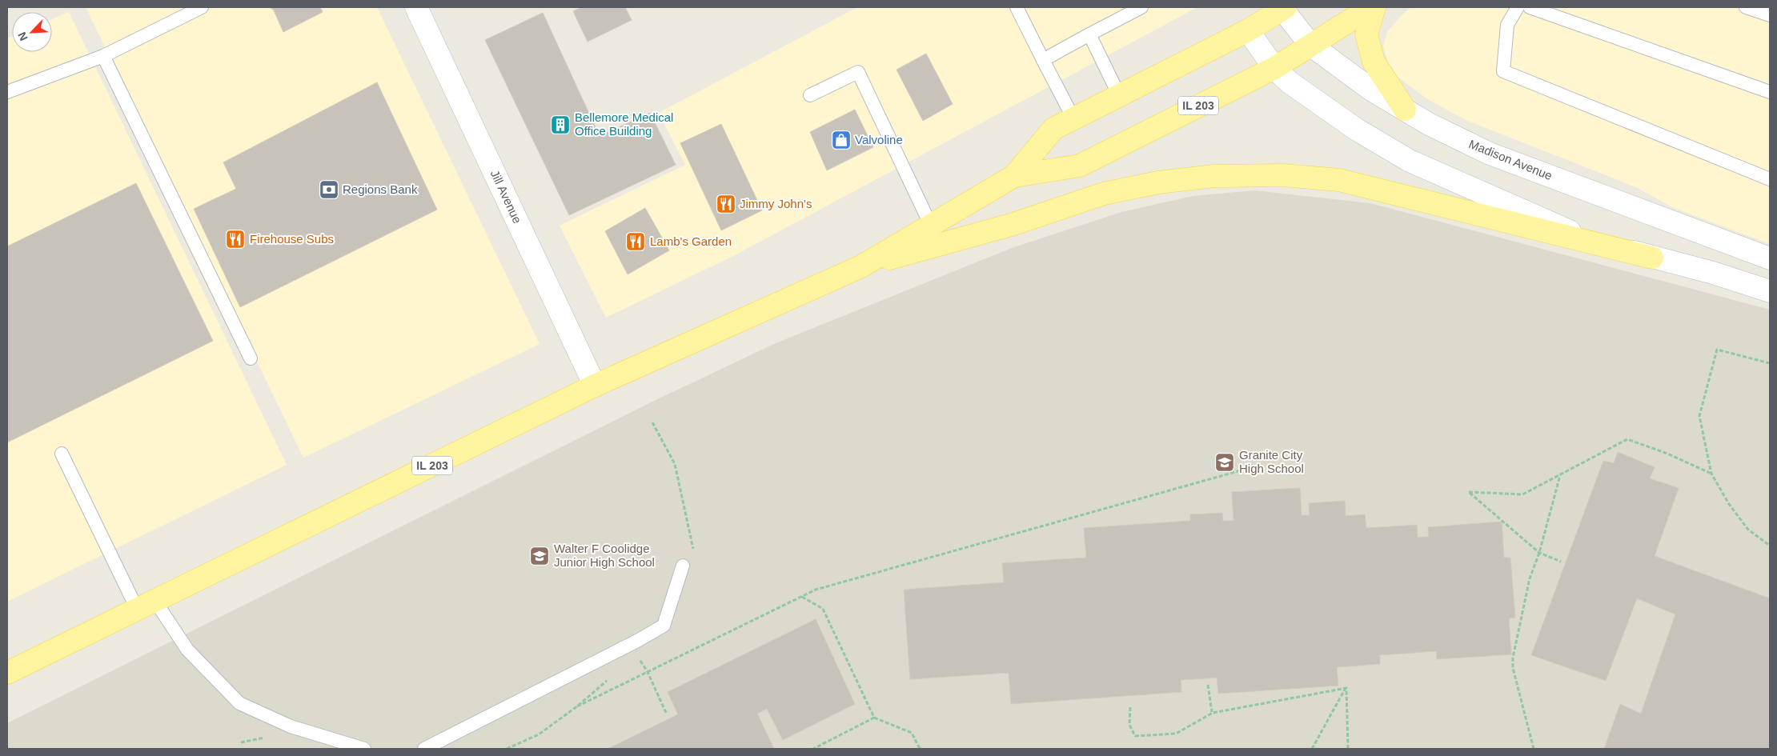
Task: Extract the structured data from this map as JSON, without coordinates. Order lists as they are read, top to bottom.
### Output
{
  "streets": {
    "main road": ["IL 203", "Madison Avenue", "Jill Avenue"]
  },
  "crossings": [
    ["IL 203", "Madison Avenue"],
    ["IL 203", "Jill Avenue"]
  ],
  "places": {
    "building": ["Bellemore Medical Office Building"],
    "shop": ["Valvoline"],
    "bank": ["Regions Bank"],
    "restaurant": ["Jimmy John's", "Firehouse Subs", "Lamb's Garden"],
    "school or university": ["Granite City High School", "Walter F Coolidge Junior High School"]
  },
  "north": "bottom left"
}
